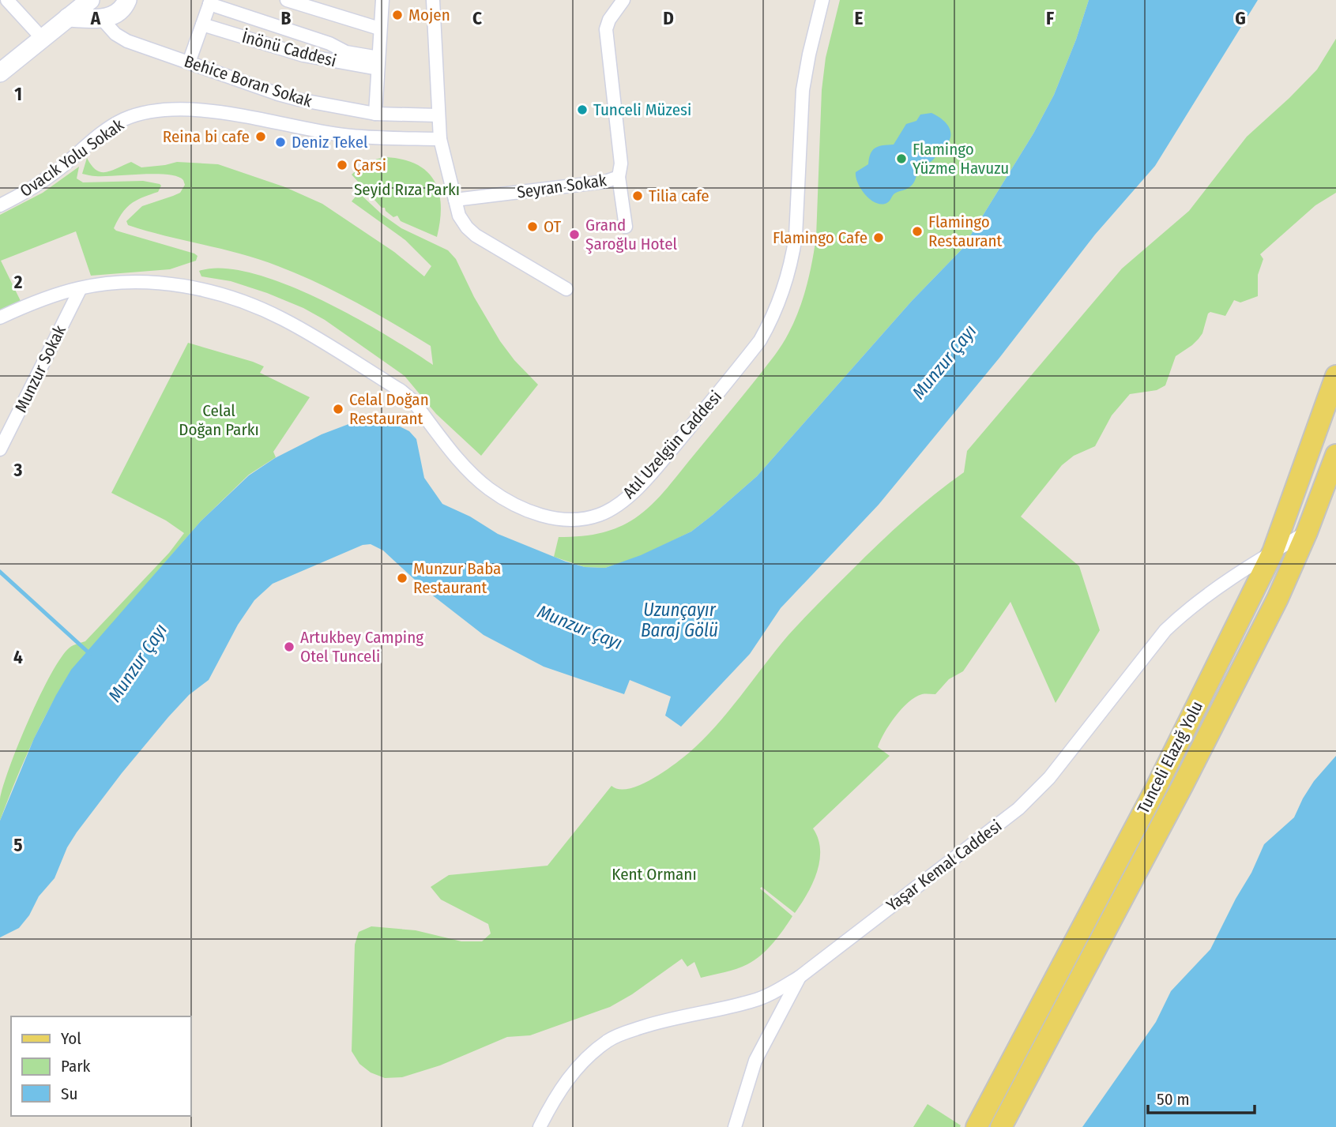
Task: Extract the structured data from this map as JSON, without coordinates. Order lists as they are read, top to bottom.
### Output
{
  "streets": {
    "main road": ["Tunceli Elazığ Yolu"],
    "street": [
      "İnönü Caddesi",
      "Behice Boran Sokak",
      "Ovacık Yolu Sokak",
      "Seyran Sokak",
      "Munzur Sokak",
      "Atıl Uzelgün Caddesi",
      "Yaşar Kemal Caddesi"
    ]
  },
  "crossings": [
    ["Munzur Sokak", "Atıl Uzelgün Caddesi"],
    ["Tunceli Elazığ Yolu", "Yaşar Kemal Caddesi"]
  ],
  "water": ["Munzur Çayı", "Uzunçayır Baraj Gölü"],
  "parks": ["Seyid Rıza Parkı", "Celal Doğan Parkı", "Kent Ormanı"],
  "places": [
    "Mojen",
    "Tunceli Müzesi",
    "Reina bi cafe",
    "Deniz Tekel",
    "Flamingo Yüzme Havuzu",
    "Çarsi",
    "Tilia cafe",
    "OT",
    "Flamingo Restaurant",
    "Grand Şaroğlu Hotel",
    "Flamingo Cafe",
    "Celal Doğan Restaurant",
    "Munzur Baba Restaurant",
    "Artukbey Camping Otel Tunceli"
  ],
  "legend": ["Yol", "Park", "Su"],
  "scale_bar": "50 m",
  "grid": {
    "columns": [
      "A",
      "B",
      "C",
      "D",
      "E",
      "F",
      "G"
    ],
    "rows": [
      "1",
      "2",
      "3",
      "4",
      "5"
    ]
  }
}
